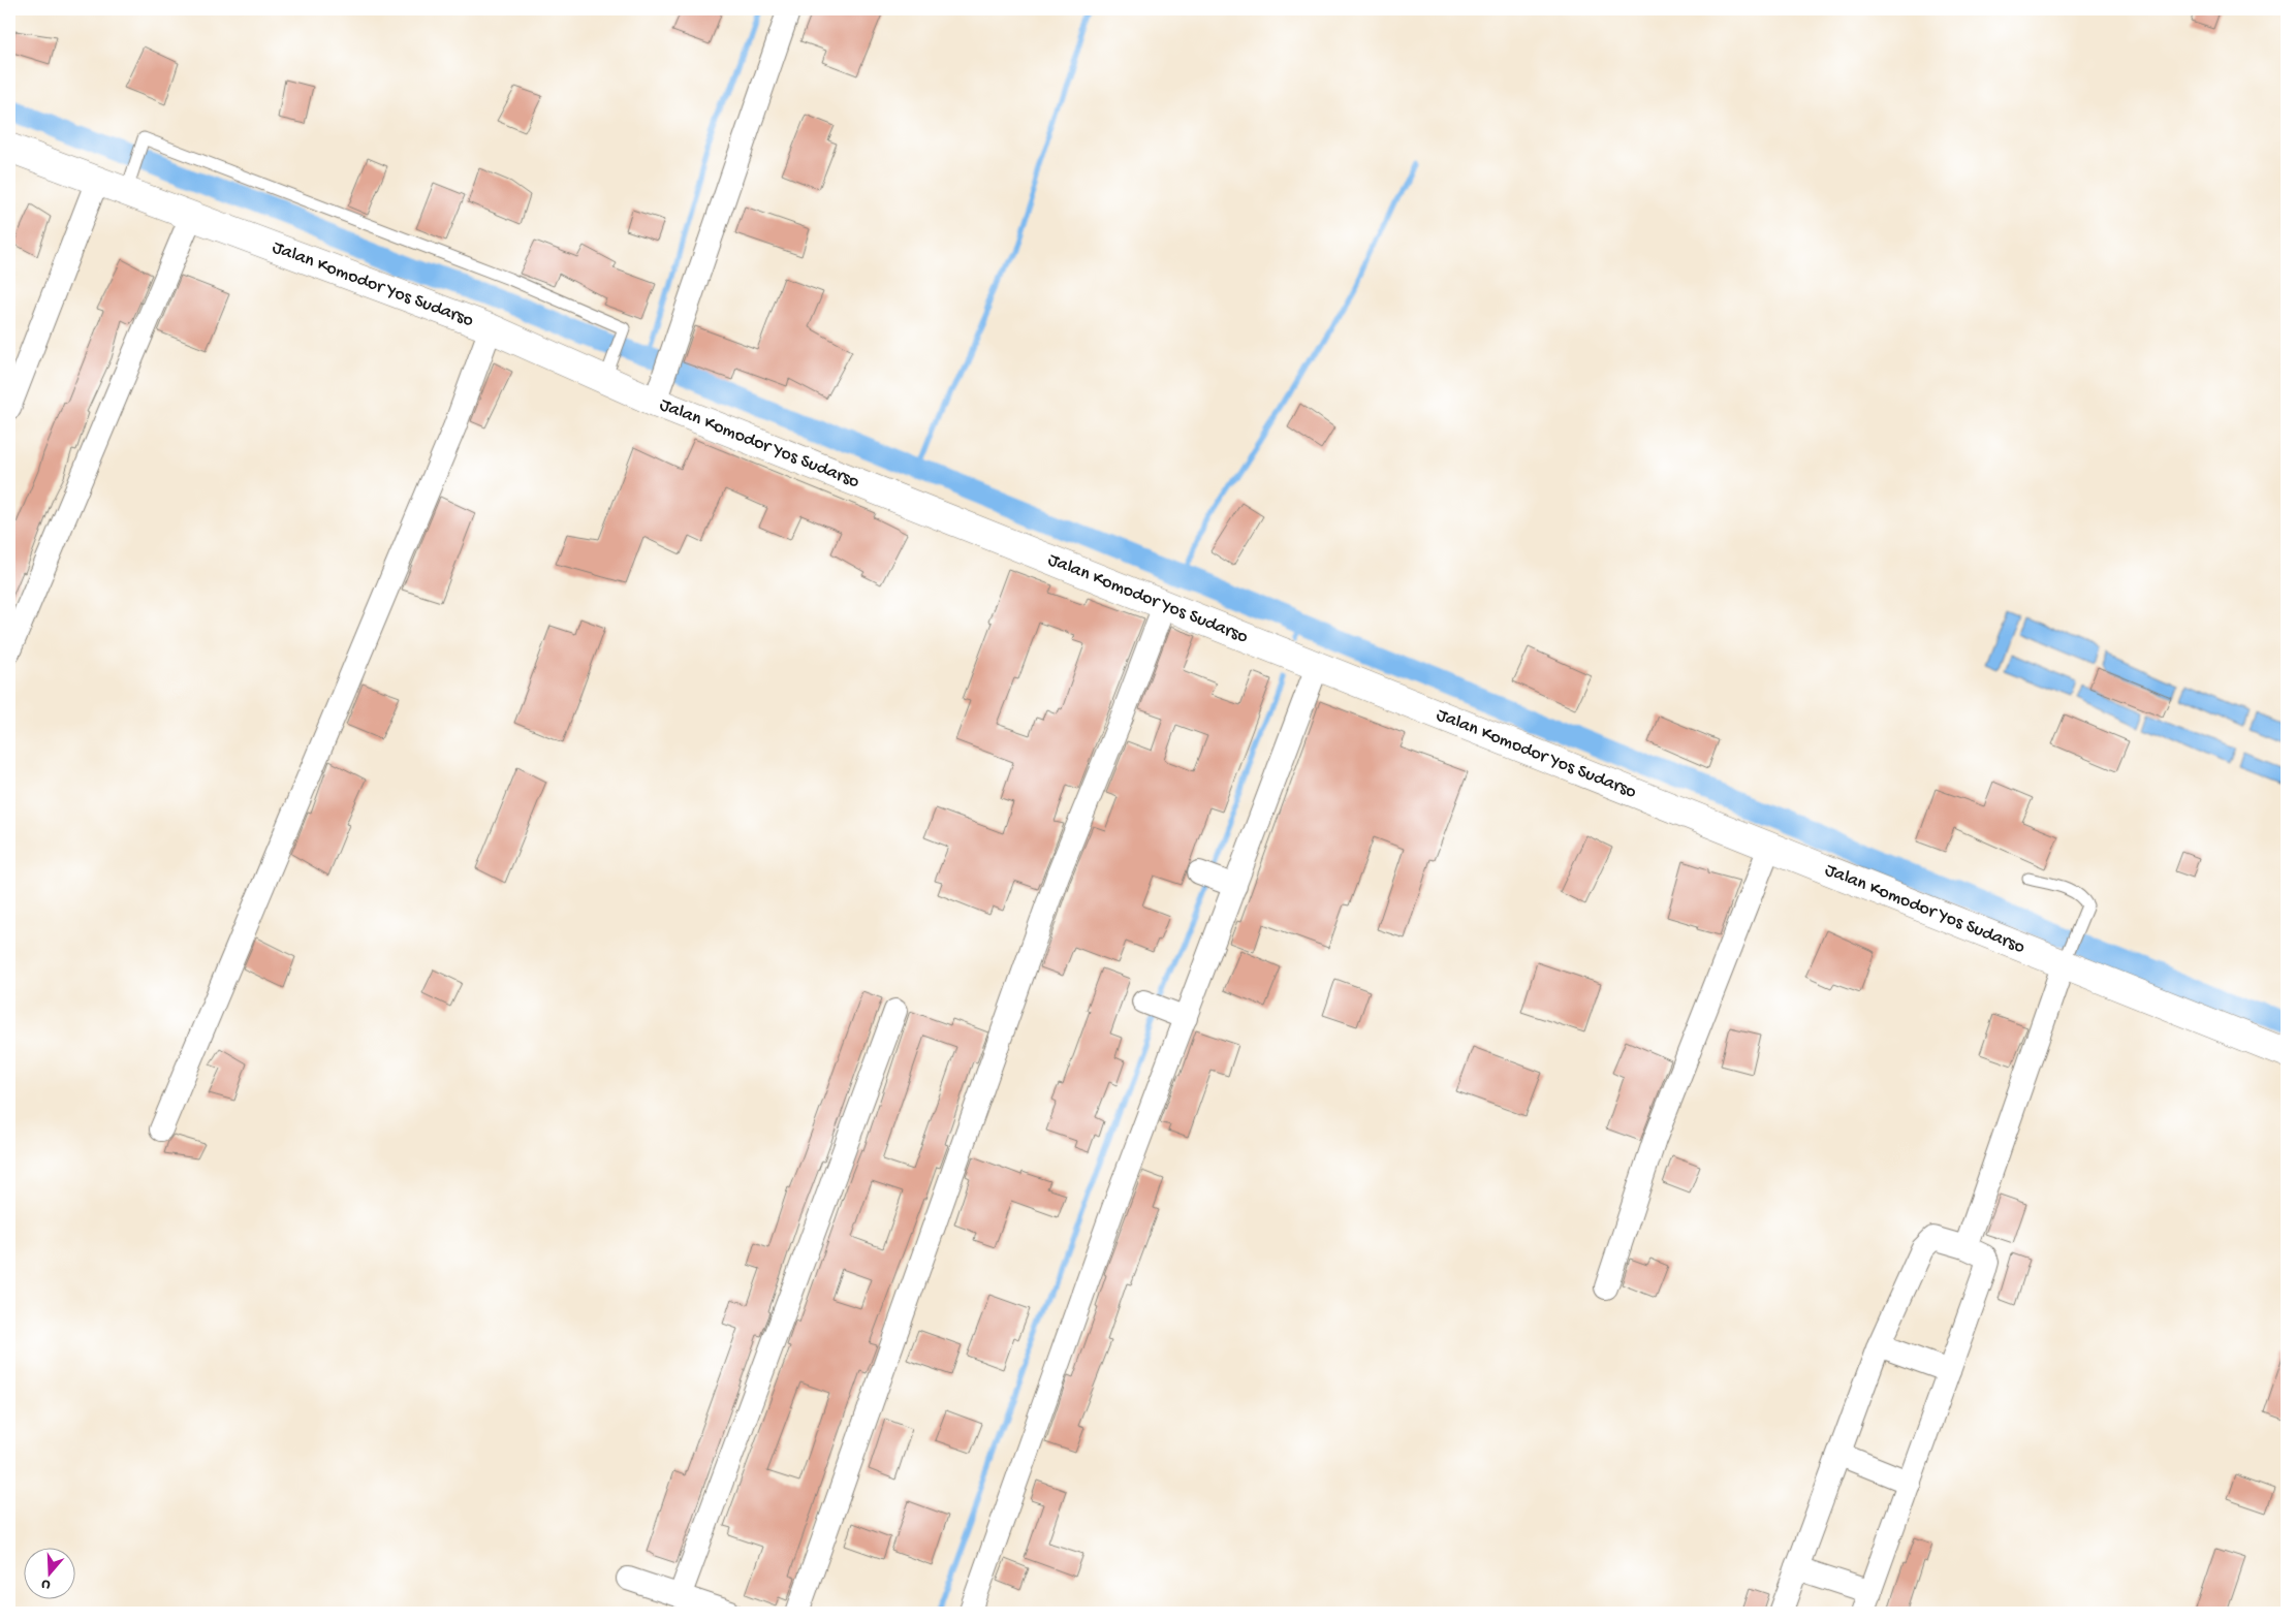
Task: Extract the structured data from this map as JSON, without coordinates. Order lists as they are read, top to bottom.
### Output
{
  "streets": {
    "street": ["Jalan Komodor Yos Sudarso"]
  },
  "north": "bottom"
}
